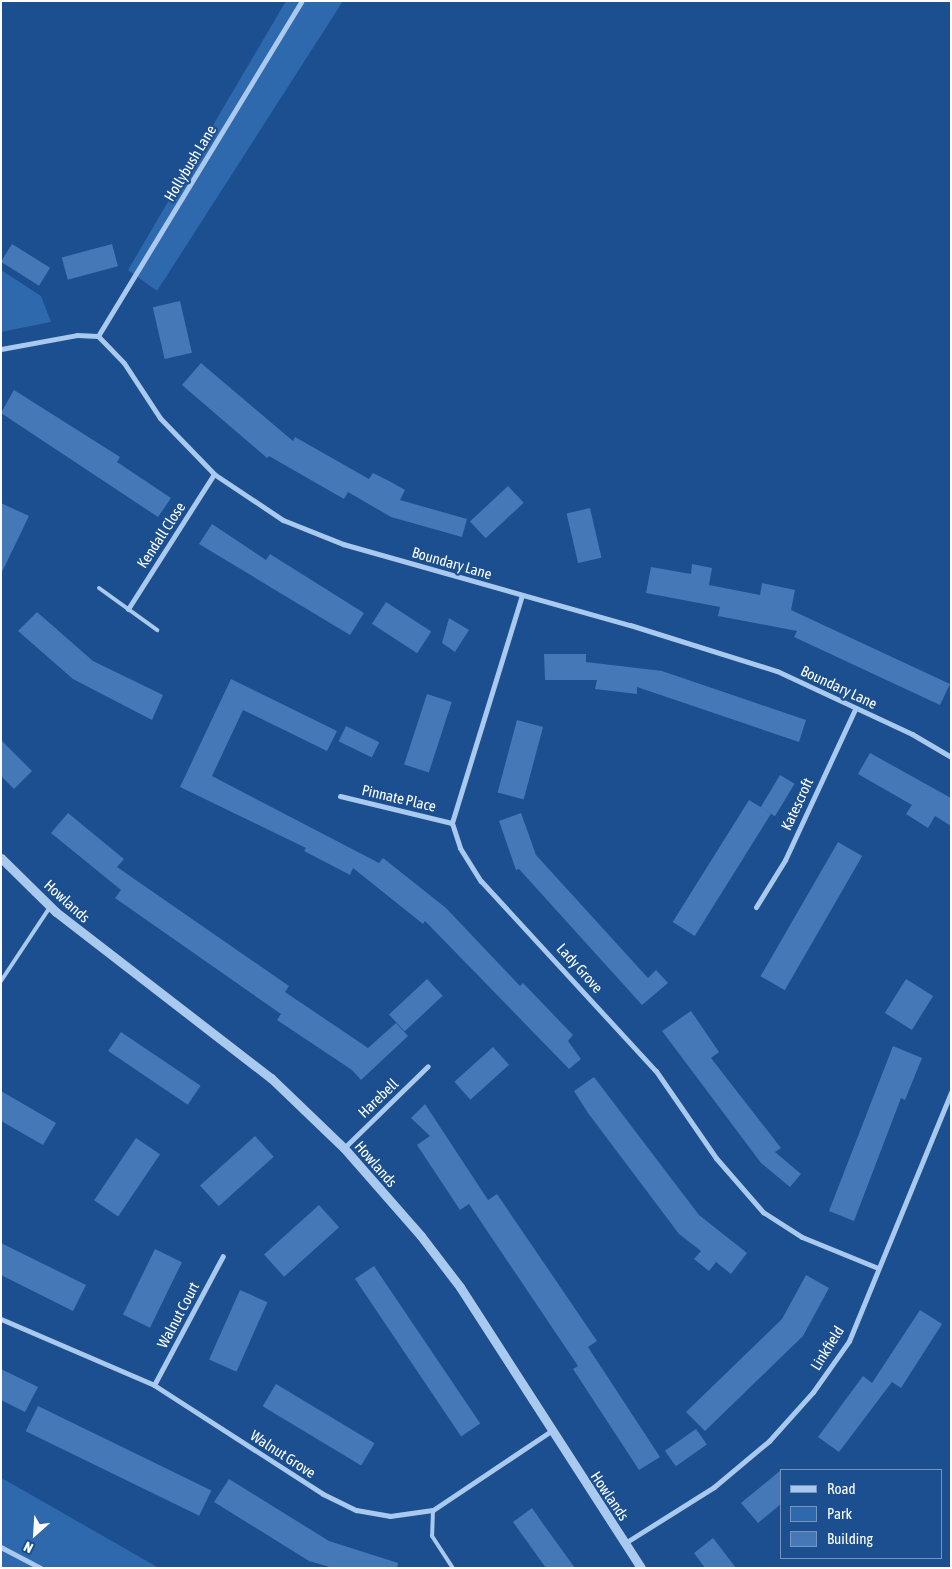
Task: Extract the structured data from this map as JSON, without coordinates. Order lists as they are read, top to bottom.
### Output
{
  "streets": {
    "street": [
      "Hollybush Lane",
      "Kendall Close",
      "Boundary Lane",
      "Pinnate Place",
      "Katescroft",
      "Howlands",
      "Lady Grove",
      "Harebell",
      "Walnut Court",
      "Linkfield",
      "Walnut Grove"
    ]
  },
  "crossings": [
    ["Hollybush Lane", "Boundary Lane"],
    ["Kendall Close", "Boundary Lane"],
    ["Boundary Lane", "Katescroft"],
    ["Pinnate Place", "Lady Grove"],
    ["Howlands", "Harebell"],
    ["Howlands", "Linkfield"],
    ["Howlands", "Walnut Grove"],
    ["Lady Grove", "Linkfield"],
    ["Walnut Court", "Walnut Grove"]
  ],
  "legend": ["Road", "Park", "Building"],
  "north": "bottom left"
}
